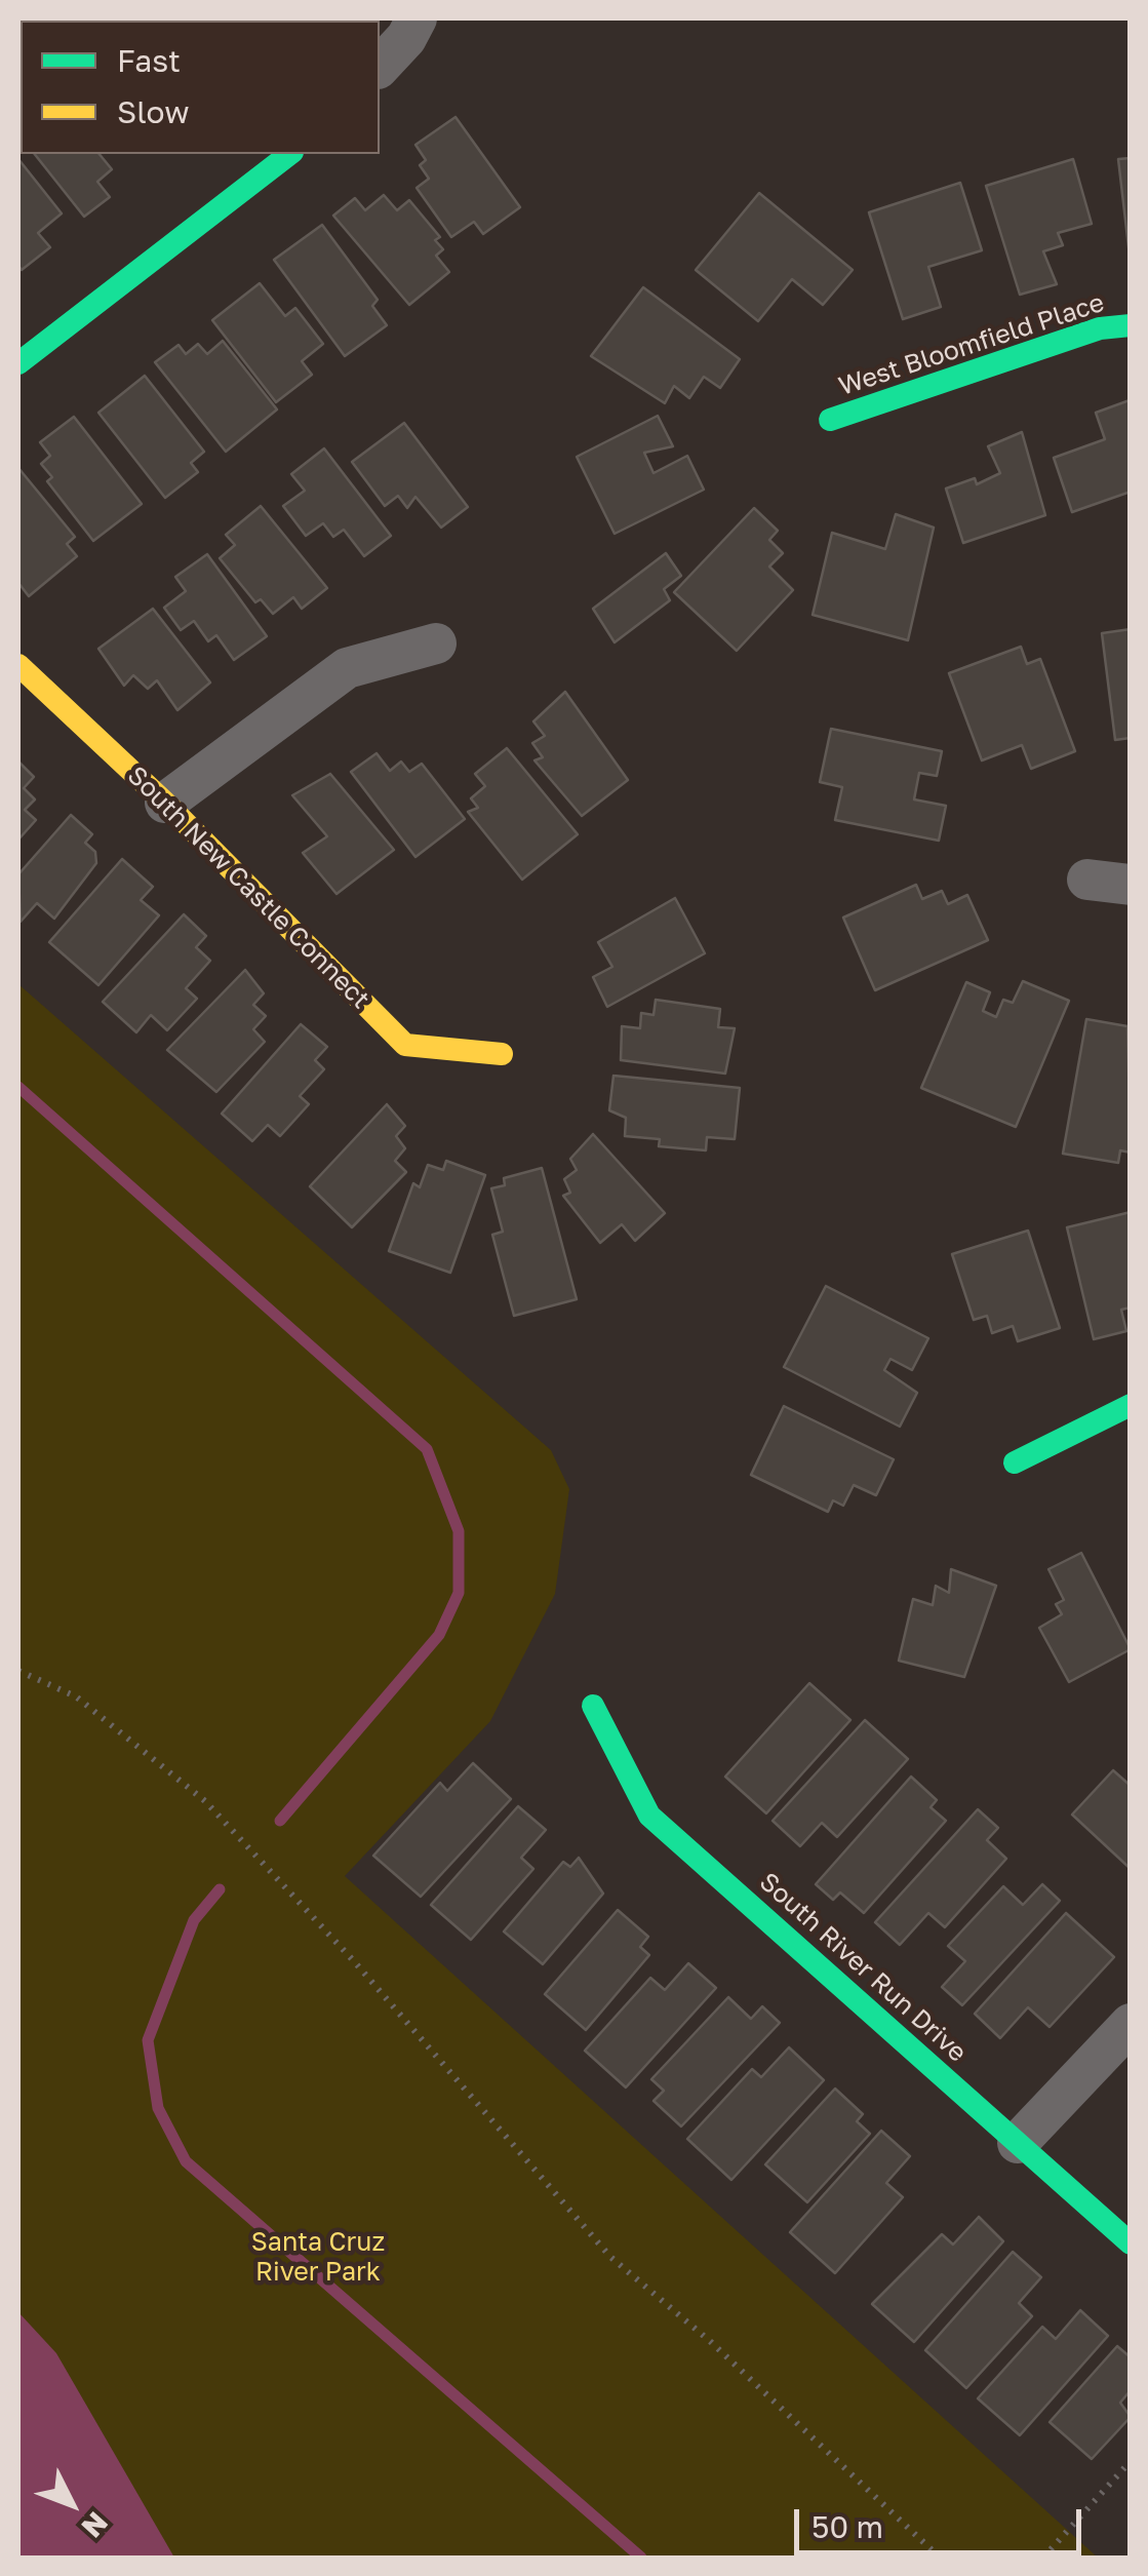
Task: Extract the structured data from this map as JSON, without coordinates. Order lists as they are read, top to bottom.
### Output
{
  "streets": {
    "street": ["West Bloomfield Place", "South New Castle Connect", "South River Run Drive"]
  },
  "parks": ["Santa Cruz River Park"],
  "legend": ["Fast", "Slow"],
  "scale_bar": "50 m",
  "north": "bottom right"
}
